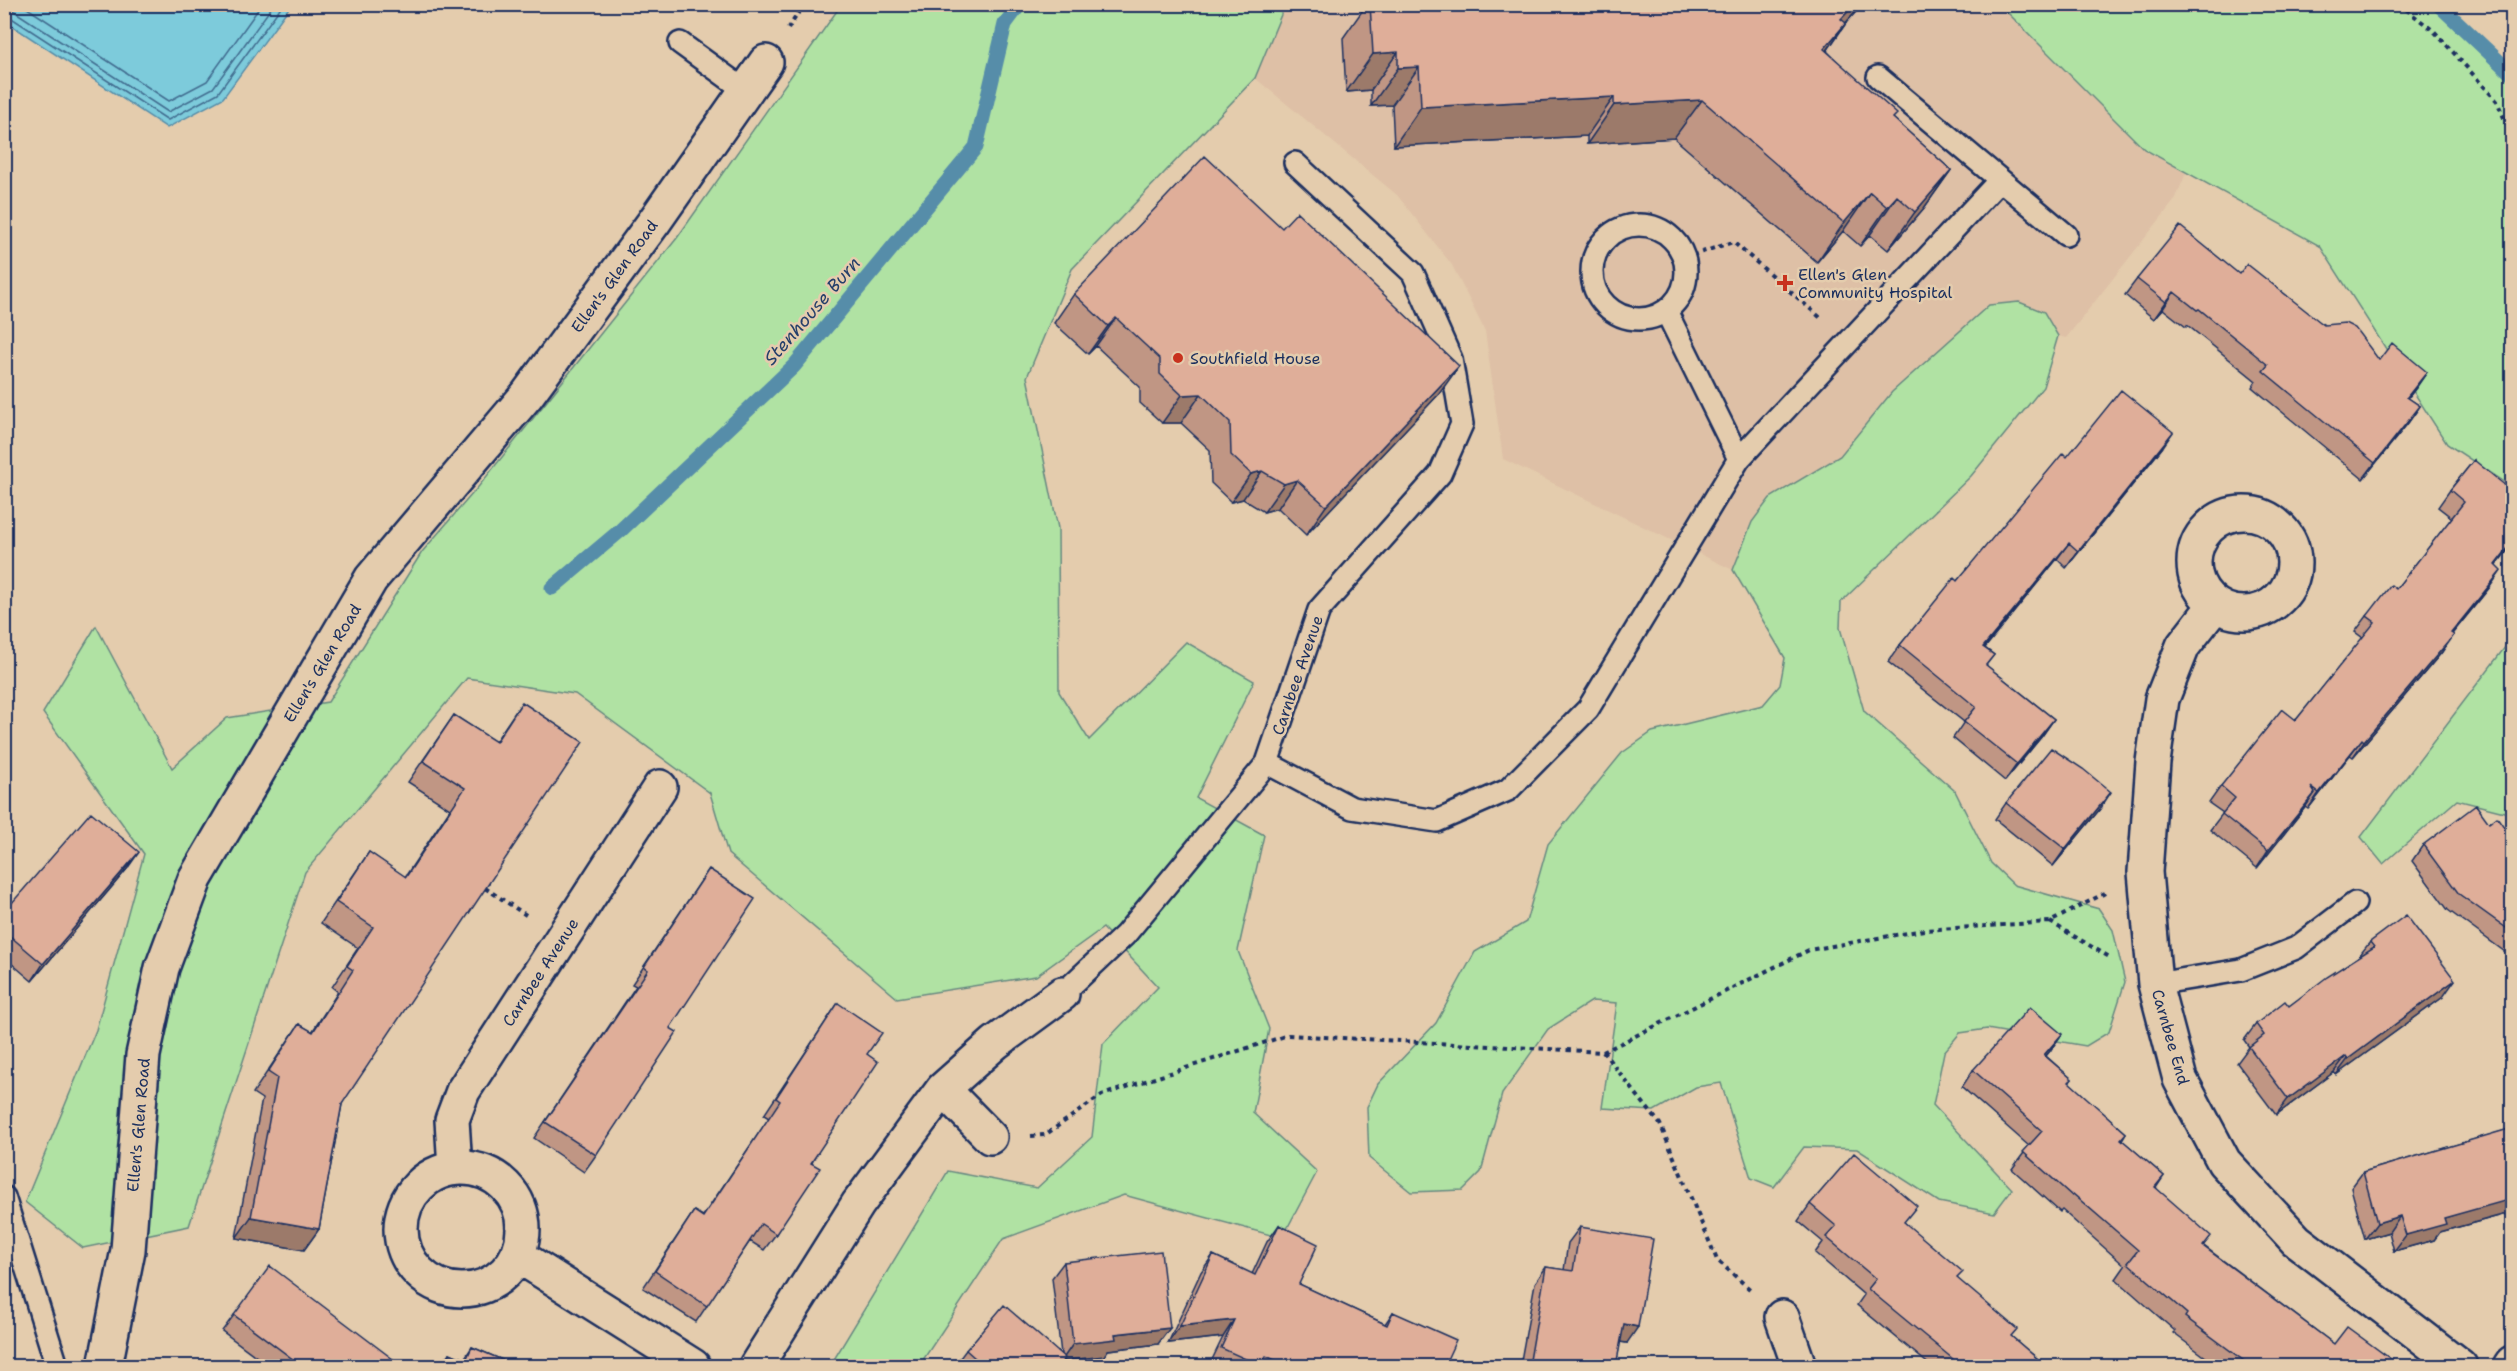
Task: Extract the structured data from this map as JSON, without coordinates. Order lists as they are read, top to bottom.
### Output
{
  "streets": {
    "street": ["Ellen's Glen Road", "Carnbee Avenue", "Carnbee End"]
  },
  "water": ["Stenhouse Burn"],
  "places": {
    "health": ["Ellen's Glen Community Hospital"],
    "other": ["Southfield House"]
  }
}
